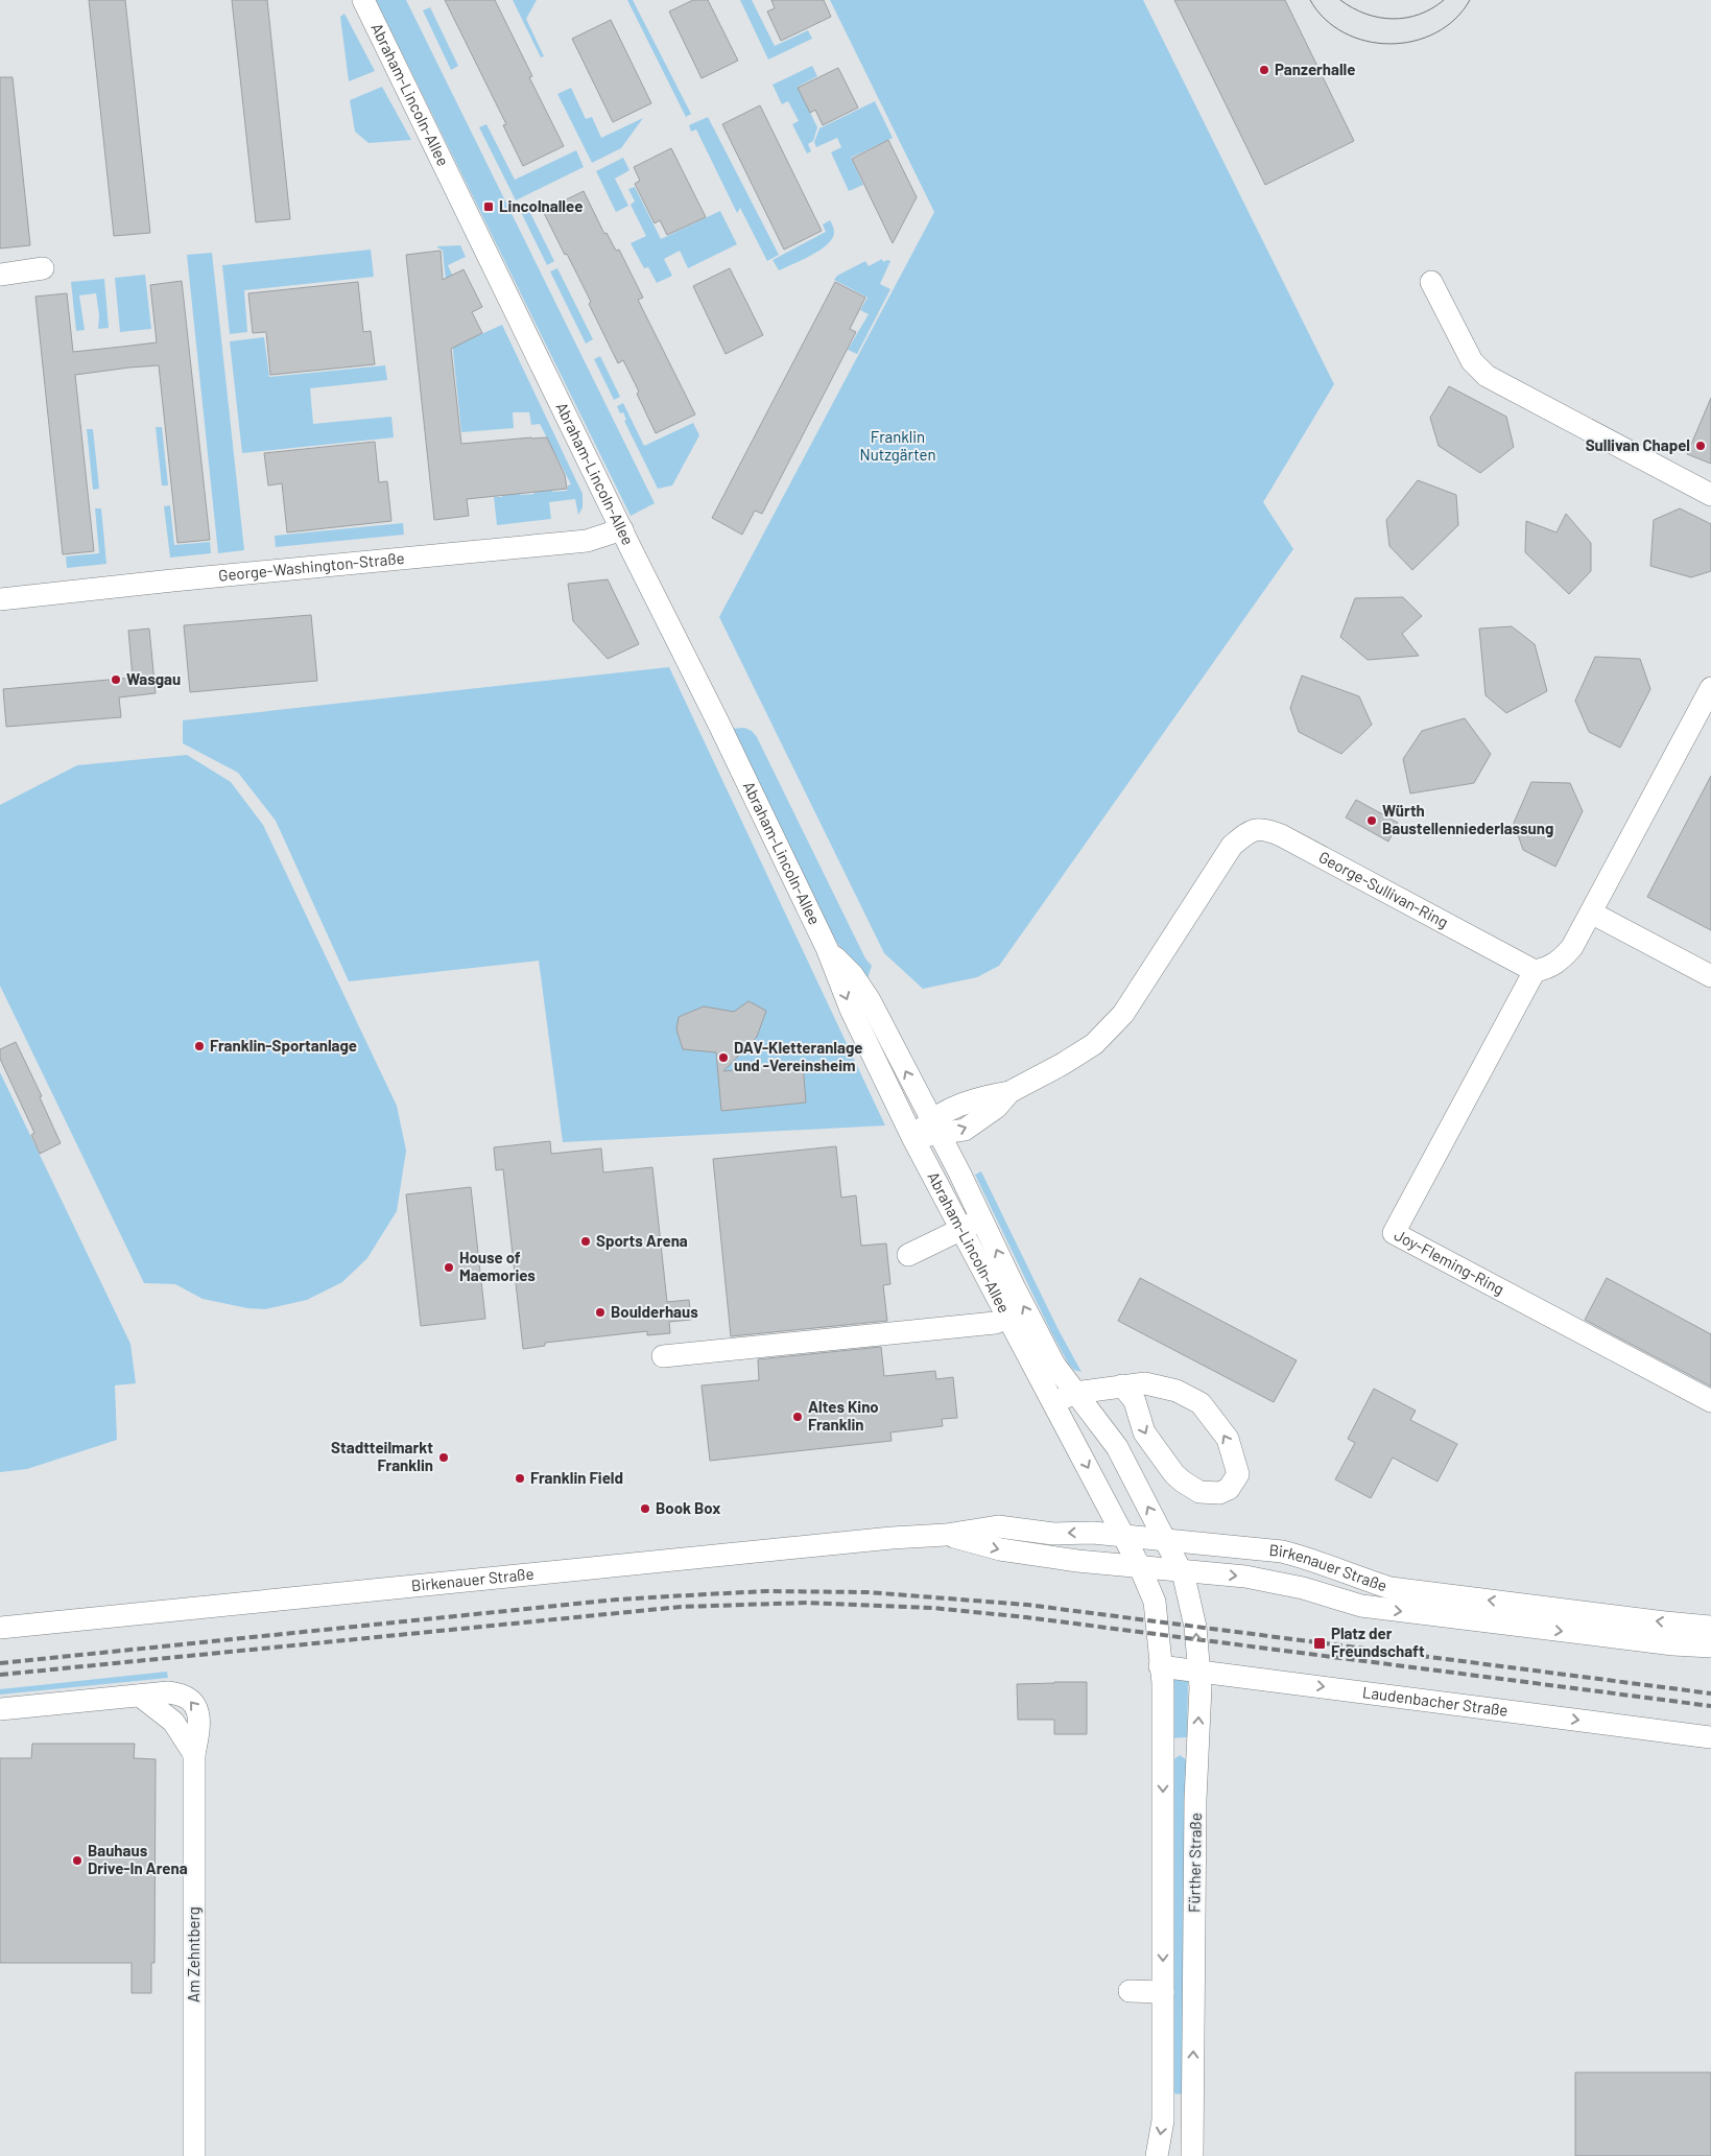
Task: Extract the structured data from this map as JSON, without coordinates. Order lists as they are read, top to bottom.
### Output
{
  "streets": {
    "street": [
      "Abraham-Lincoln-Allee",
      "George-Washington-Straße",
      "George-Sullivan-Ring",
      "Joy-Fleming-Ring",
      "Birkenauer Straße",
      "Laudenbacher Straße",
      "Fürther Straße",
      "Am Zehntberg"
    ]
  },
  "crossings": [
    ["Abraham-Lincoln-Allee", "George-Washington-Straße"],
    ["Abraham-Lincoln-Allee", "George-Sullivan-Ring"],
    ["Abraham-Lincoln-Allee", "Birkenauer Straße"],
    ["Abraham-Lincoln-Allee", "Fürther Straße"],
    ["George-Sullivan-Ring", "Joy-Fleming-Ring"],
    ["Birkenauer Straße", "Fürther Straße"],
    ["Laudenbacher Straße", "Fürther Straße"]
  ],
  "one_way": ["Laudenbacher Straße"],
  "parks": ["Franklin Nutzgärten"],
  "places": {
    "other": [
      "Panzerhalle",
      "Sullivan Chapel",
      "Wasgau",
      "Würth Baustellenniederlassung",
      "Franklin-Sportanlage",
      "DAV-Kletteranlage und -Vereinsheim",
      "Sports Arena",
      "House of Maemories",
      "Boulderhaus",
      "Altes Kino Franklin",
      "Stadtteilmarkt Franklin",
      "Franklin Field",
      "Book Box",
      "Bauhaus Drive-In Arena"
    ],
    "transit": ["Lincolnallee", "Platz der Freundschaft"]
  }
}
